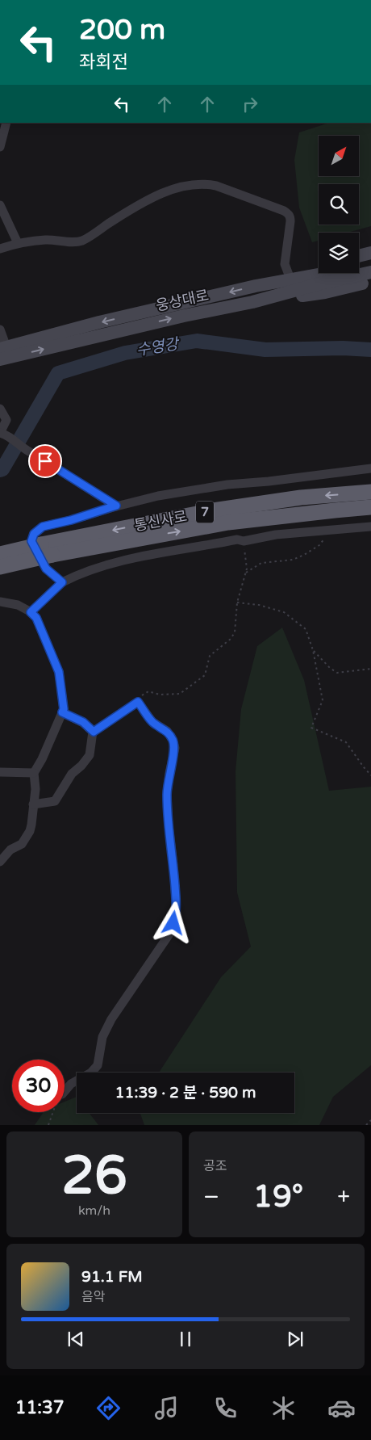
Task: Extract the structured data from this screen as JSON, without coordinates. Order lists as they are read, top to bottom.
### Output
{
  "streets": {
    "highway": ["7", "통신사로"],
    "main road": ["웅상대로"]
  },
  "water": ["수영강"],
  "north": "top right",
  "page": {
    "turn": ["200 m", "좌회전"],
    "limit": "30",
    "trip": "11:39 · 2 분 · 590 m",
    "tile": [
      ["26", "km/h"],
      "공조"
    ],
    "heat": ["−", "19°", "+"],
    "song": ["91.1 FM", "음악"],
    "tabs": "11:37"
  }
}
